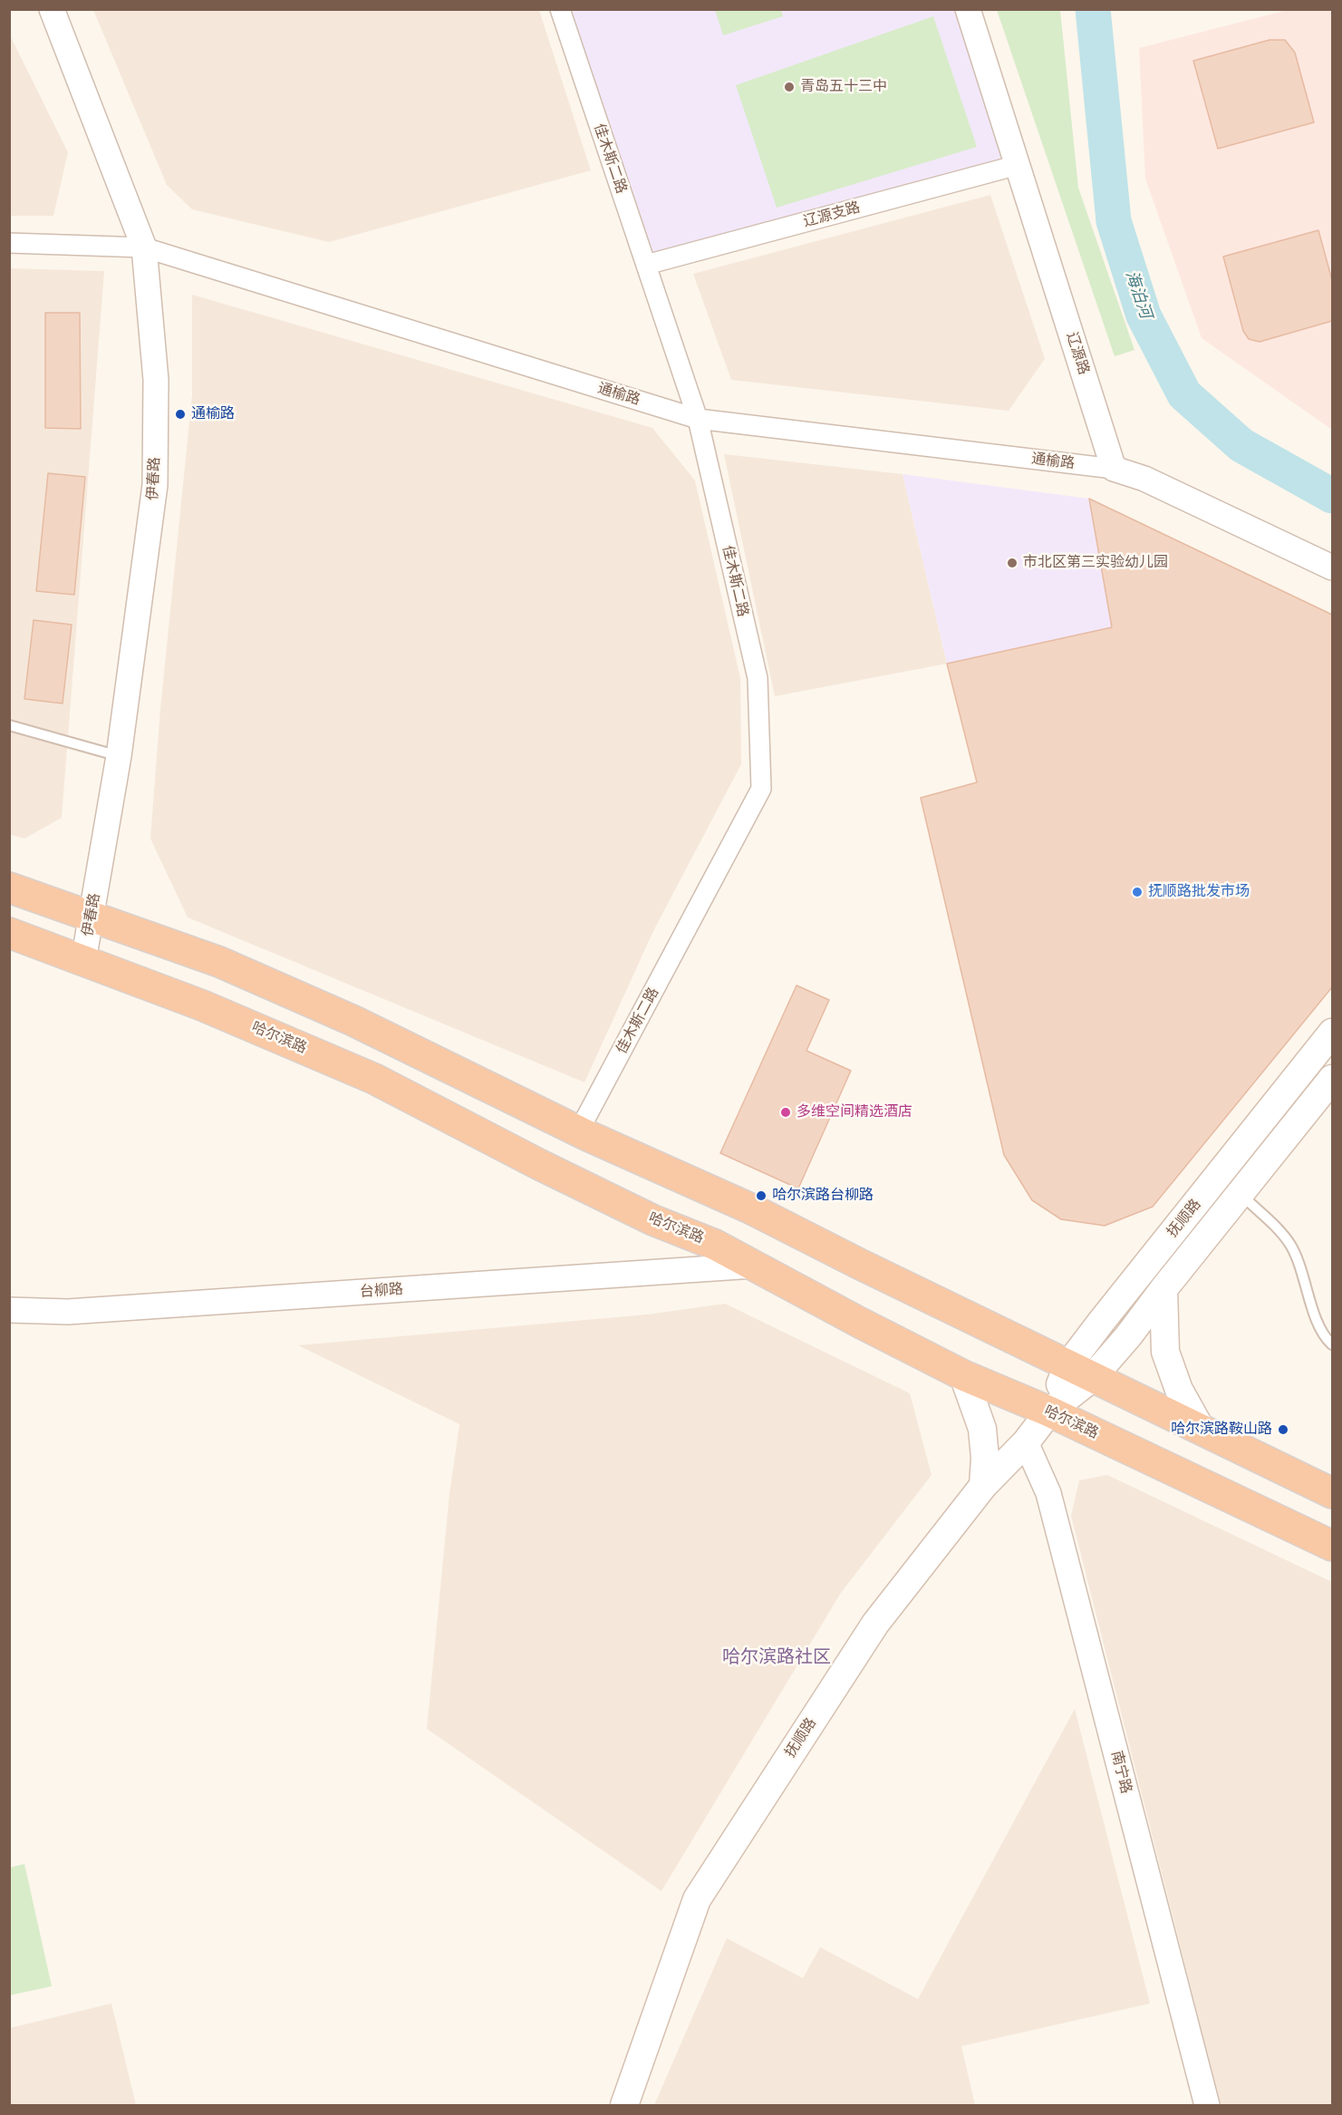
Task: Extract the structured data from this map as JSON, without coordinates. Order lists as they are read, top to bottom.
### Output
{
  "streets": {
    "highway": ["哈尔滨路"],
    "main road": ["抚顺路"],
    "street": [
      "佳木斯二路",
      "辽源支路",
      "辽源路",
      "通榆路",
      "伊春路",
      "台柳路",
      "南宁路"
    ]
  },
  "crossings": [
    ["佳木斯二路", "辽源支路"],
    ["佳木斯二路", "通榆路"],
    ["辽源支路", "辽源路"],
    ["辽源路", "通榆路"],
    ["通榆路", "伊春路"],
    ["伊春路", "哈尔滨路"],
    ["哈尔滨路", "抚顺路"],
    ["哈尔滨路", "台柳路"],
    ["抚顺路", "南宁路"]
  ],
  "districts": ["哈尔滨路社区"],
  "water": ["海泊河"],
  "places": [
    "青岛五十三中",
    "通榆路",
    "市北区第三实验幼儿园",
    "抚顺路批发市场",
    "多维空间精选酒店",
    "哈尔滨路台柳路",
    "哈尔滨路鞍山路"
  ]
}
